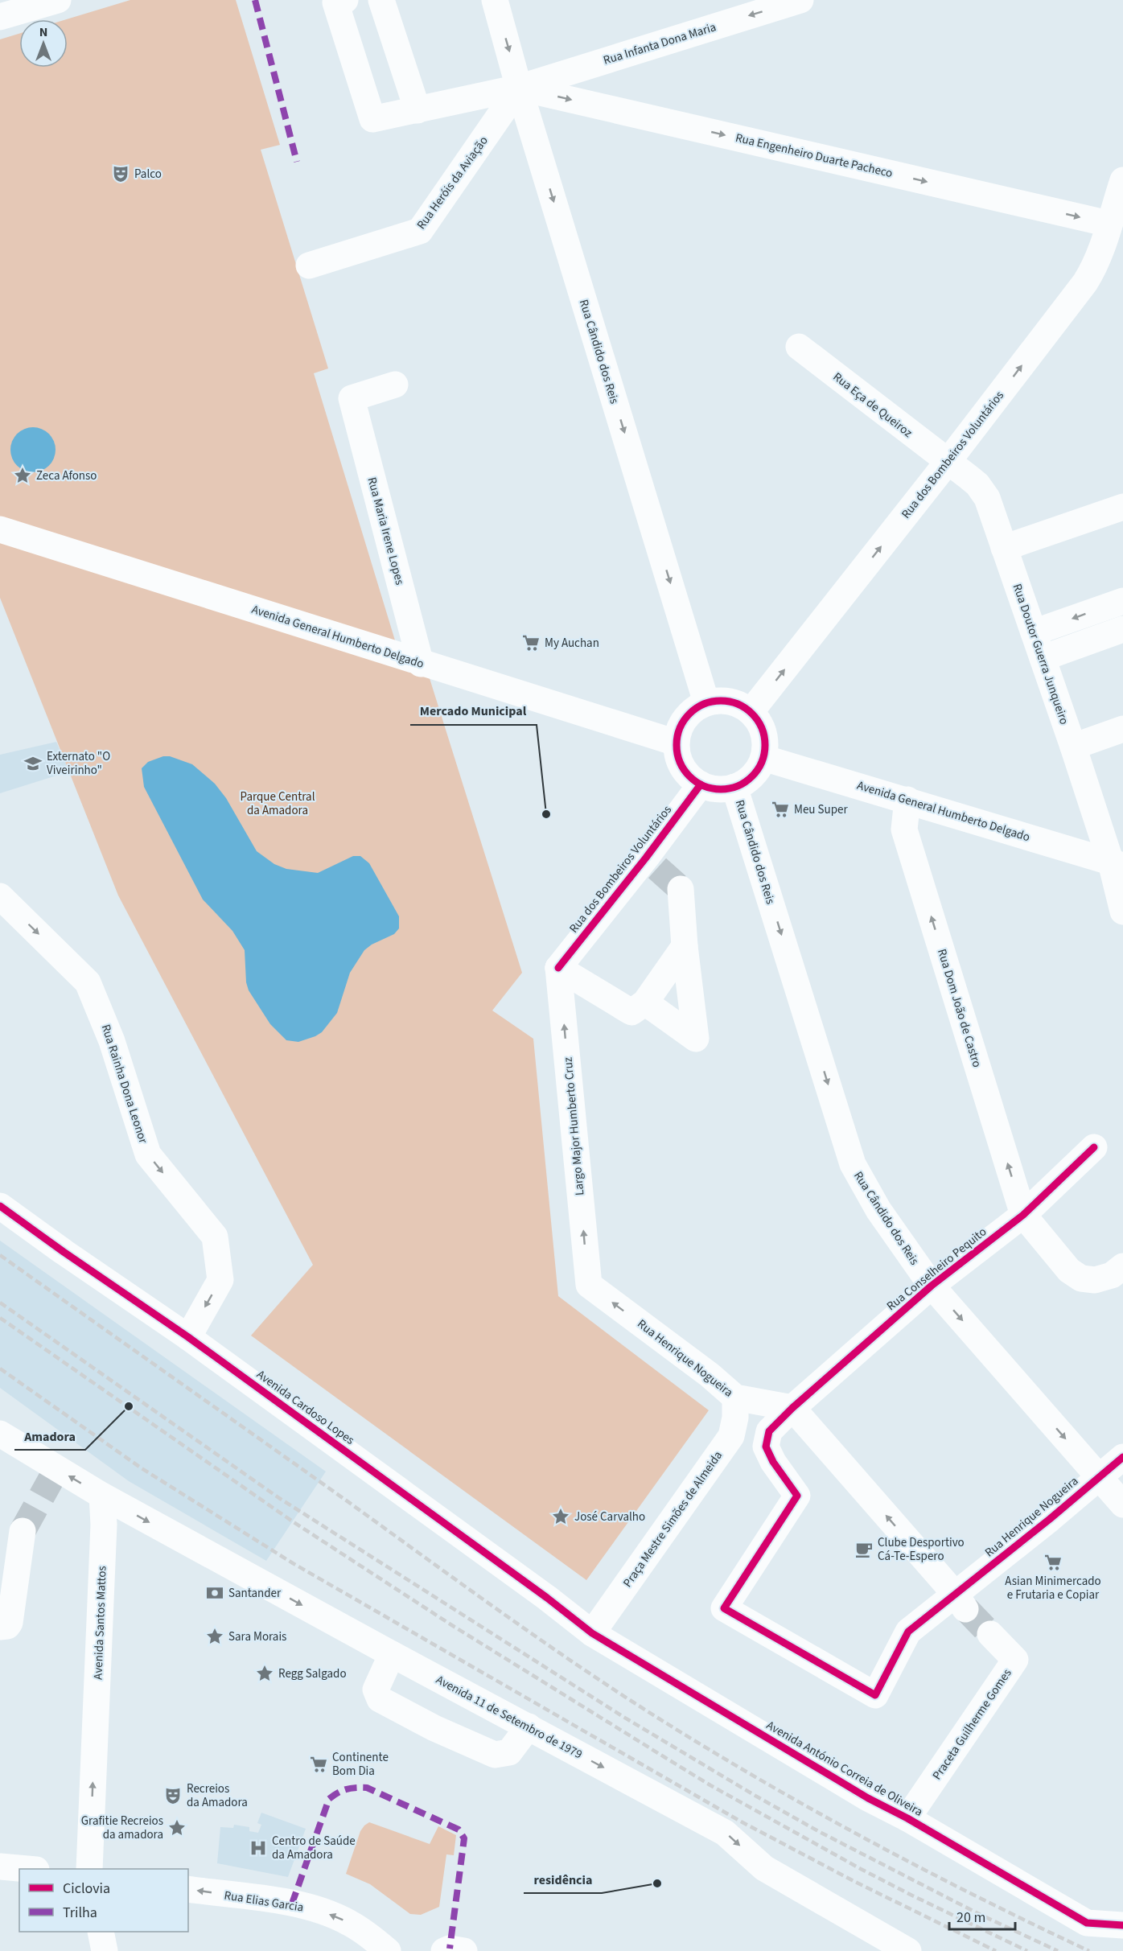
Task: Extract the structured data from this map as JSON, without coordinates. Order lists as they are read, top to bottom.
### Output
{
  "streets": {
    "street": [
      "Rua Infanta Dona Maria",
      "Rua Engenheiro Duarte Pacheco",
      "Rua Heróis da Aviação",
      "Rua Cândido dos Reis",
      "Rua Eça de Queiroz",
      "Rua dos Bombeiros Voluntários",
      "Rua Maria Irene Lopes",
      "Avenida General Humberto Delgado",
      "Rua Doutor Guerra Junqueiro",
      "Rua Dom João de Castro",
      "Rua Rainha Dona Leonor",
      "Largo Major Humberto Cruz",
      "Rua Conselheiro Pequito",
      "Rua Henrique Nogueira",
      "Avenida Cardoso Lopes",
      "Praça Mestre Simões de Almeida",
      "Avenida Santos Mattos",
      "Avenida 11 de Setembro de 1979",
      "Praceta Guilherme Gomes",
      "Avenida António Correia de Oliveira",
      "Rua Elias Garcia"
    ]
  },
  "crossings": [
    ["Rua Infanta Dona Maria", "Rua Engenheiro Duarte Pacheco"],
    ["Rua Infanta Dona Maria", "Rua Heróis da Aviação"],
    ["Rua Infanta Dona Maria", "Rua Cândido dos Reis"],
    ["Rua Engenheiro Duarte Pacheco", "Rua Heróis da Aviação"],
    ["Rua Engenheiro Duarte Pacheco", "Rua Cândido dos Reis"],
    ["Rua Engenheiro Duarte Pacheco", "Rua dos Bombeiros Voluntários"],
    ["Rua Heróis da Aviação", "Rua Cândido dos Reis"],
    ["Rua Cândido dos Reis", "Rua dos Bombeiros Voluntários"],
    ["Rua Cândido dos Reis", "Avenida General Humberto Delgado"],
    ["Rua Cândido dos Reis", "Rua Conselheiro Pequito"],
    ["Rua Cândido dos Reis", "Rua Henrique Nogueira"],
    ["Rua Eça de Queiroz", "Rua dos Bombeiros Voluntários"],
    ["Rua Eça de Queiroz", "Rua Doutor Guerra Junqueiro"],
    ["Rua dos Bombeiros Voluntários", "Avenida General Humberto Delgado"],
    ["Rua dos Bombeiros Voluntários", "Rua Doutor Guerra Junqueiro"],
    ["Rua dos Bombeiros Voluntários", "Largo Major Humberto Cruz"],
    ["Rua Maria Irene Lopes", "Avenida General Humberto Delgado"],
    ["Avenida General Humberto Delgado", "Rua Doutor Guerra Junqueiro"],
    ["Avenida General Humberto Delgado", "Rua Dom João de Castro"],
    ["Rua Dom João de Castro", "Rua Conselheiro Pequito"],
    ["Rua Rainha Dona Leonor", "Avenida Cardoso Lopes"],
    ["Largo Major Humberto Cruz", "Rua Henrique Nogueira"],
    ["Rua Conselheiro Pequito", "Rua Henrique Nogueira"],
    ["Rua Henrique Nogueira", "Praça Mestre Simões de Almeida"],
    ["Avenida Cardoso Lopes", "Praça Mestre Simões de Almeida"],
    ["Avenida Cardoso Lopes", "Avenida António Correia de Oliveira"],
    ["Praça Mestre Simões de Almeida", "Avenida António Correia de Oliveira"],
    ["Avenida Santos Mattos", "Avenida 11 de Setembro de 1979"],
    ["Praceta Guilherme Gomes", "Avenida António Correia de Oliveira"]
  ],
  "one_way": [
    "Rua Infanta Dona Maria",
    "Rua Engenheiro Duarte Pacheco",
    "Rua Cândido dos Reis",
    "Rua dos Bombeiros Voluntários",
    "Rua Dom João de Castro",
    "Rua Rainha Dona Leonor",
    "Largo Major Humberto Cruz",
    "Rua Henrique Nogueira",
    "Avenida Santos Mattos",
    "Avenida 11 de Setembro de 1979",
    "Rua Elias Garcia"
  ],
  "parks": ["Parque Central da Amadora"],
  "places": {
    "theatre": ["Palco", "Recreios da Amadora"],
    "place": [
      "Zeca Afonso",
      "José Carvalho",
      "Sara Morais",
      "Regg Salgado",
      "Grafitie Recreios da amadora"
    ],
    "supermarket": [
      "My Auchan",
      "Meu Super",
      "Asian Minimercado e Frutaria e Copiar",
      "Continente Bom Dia"
    ],
    "school or university": ["Externato \"O Viveirinho\""],
    "other": ["Mercado Municipal", "Amadora", "residência"],
    "cafe": ["Clube Desportivo Cá-Te-Espero"],
    "bank": ["Santander"],
    "hospital": ["Centro de Saúde da Amadora"]
  },
  "legend": ["Ciclovia", "Trilha"],
  "scale_bar": "20 m",
  "north": "top"
}
